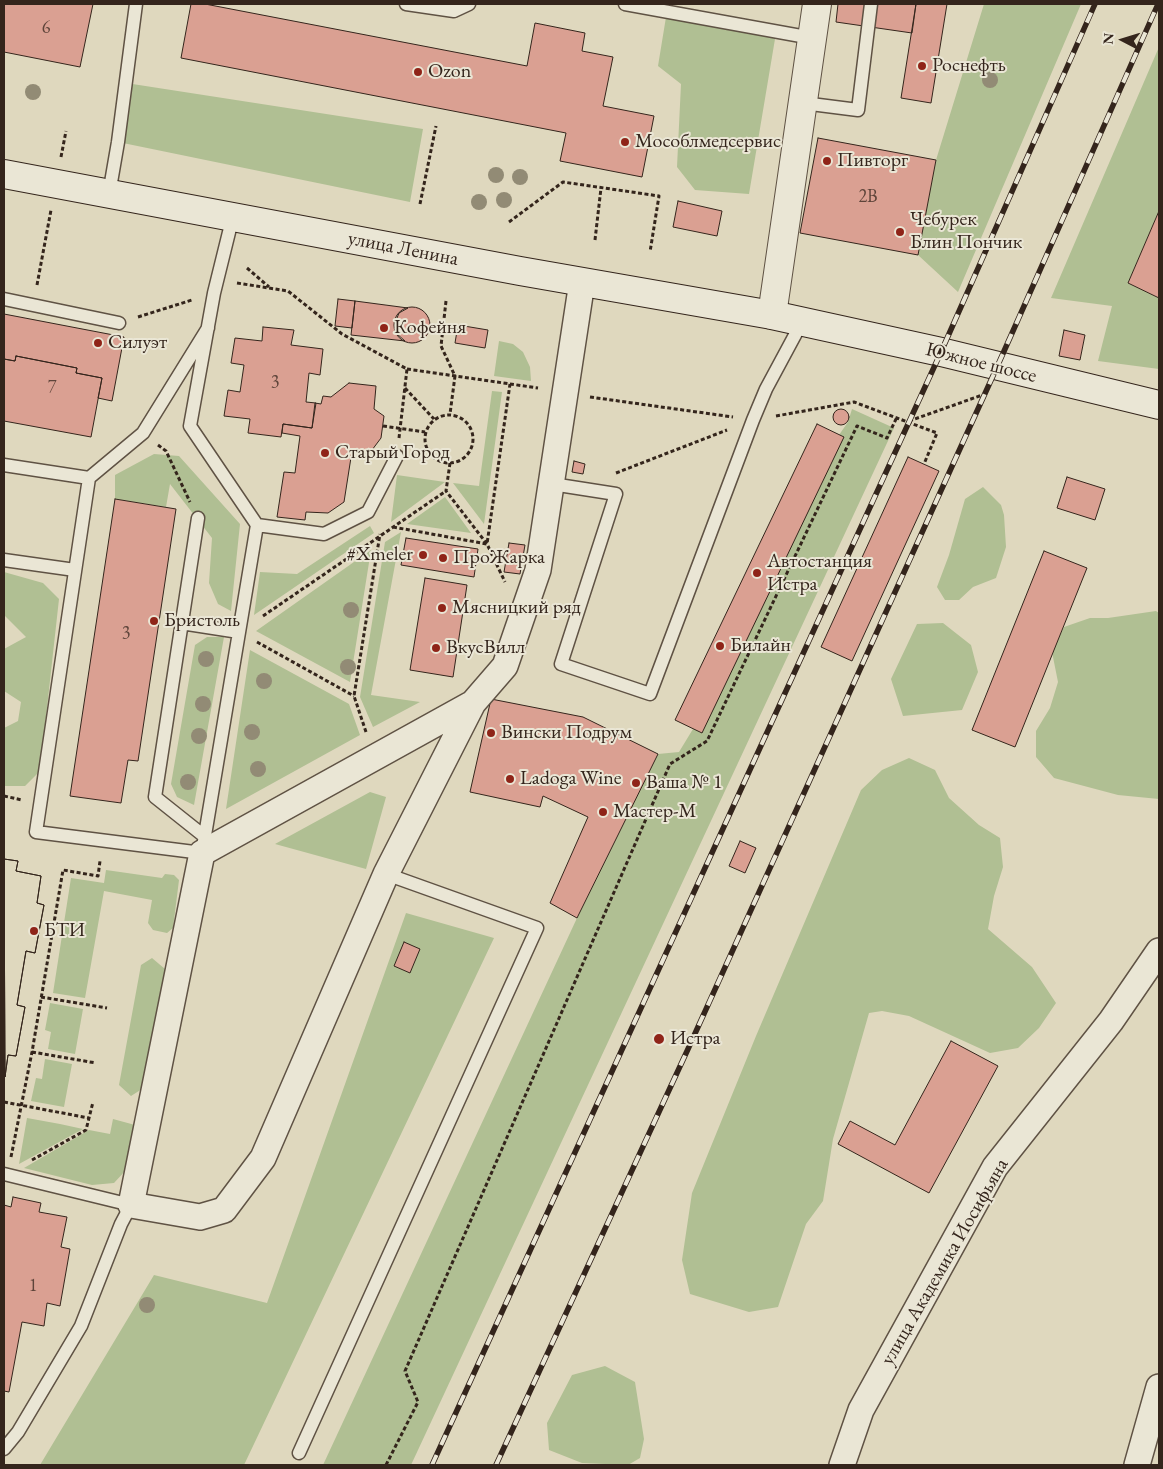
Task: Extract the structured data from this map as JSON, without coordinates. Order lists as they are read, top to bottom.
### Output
{
  "streets": {
    "main road": ["улица Ленина", "Южное шоссе"],
    "street": ["улица Академика Иосифьяна"]
  },
  "crossings": [
    ["улица Ленина", "Южное шоссе"]
  ],
  "places": [
    "Роснефть",
    "Ozon",
    "Мособлмедсервис",
    "Пивторг",
    "Чебурек Блин Пончик",
    "Кофейня",
    "Силуэт",
    "Старый Город",
    "#Xmeler",
    "ПроЖарка",
    "Автостанция Истра",
    "Мясницкий ряд",
    "Бристоль",
    "Билайн",
    "ВкусВилл",
    "Вински Подрум",
    "Ladoga Wine",
    "Ваша № 1",
    "Мастер-М",
    "БТИ",
    "Истра"
  ],
  "house_numbers": [
    "6",
    "2В",
    "3",
    "7",
    "3",
    "1"
  ],
  "north": "left"
}
